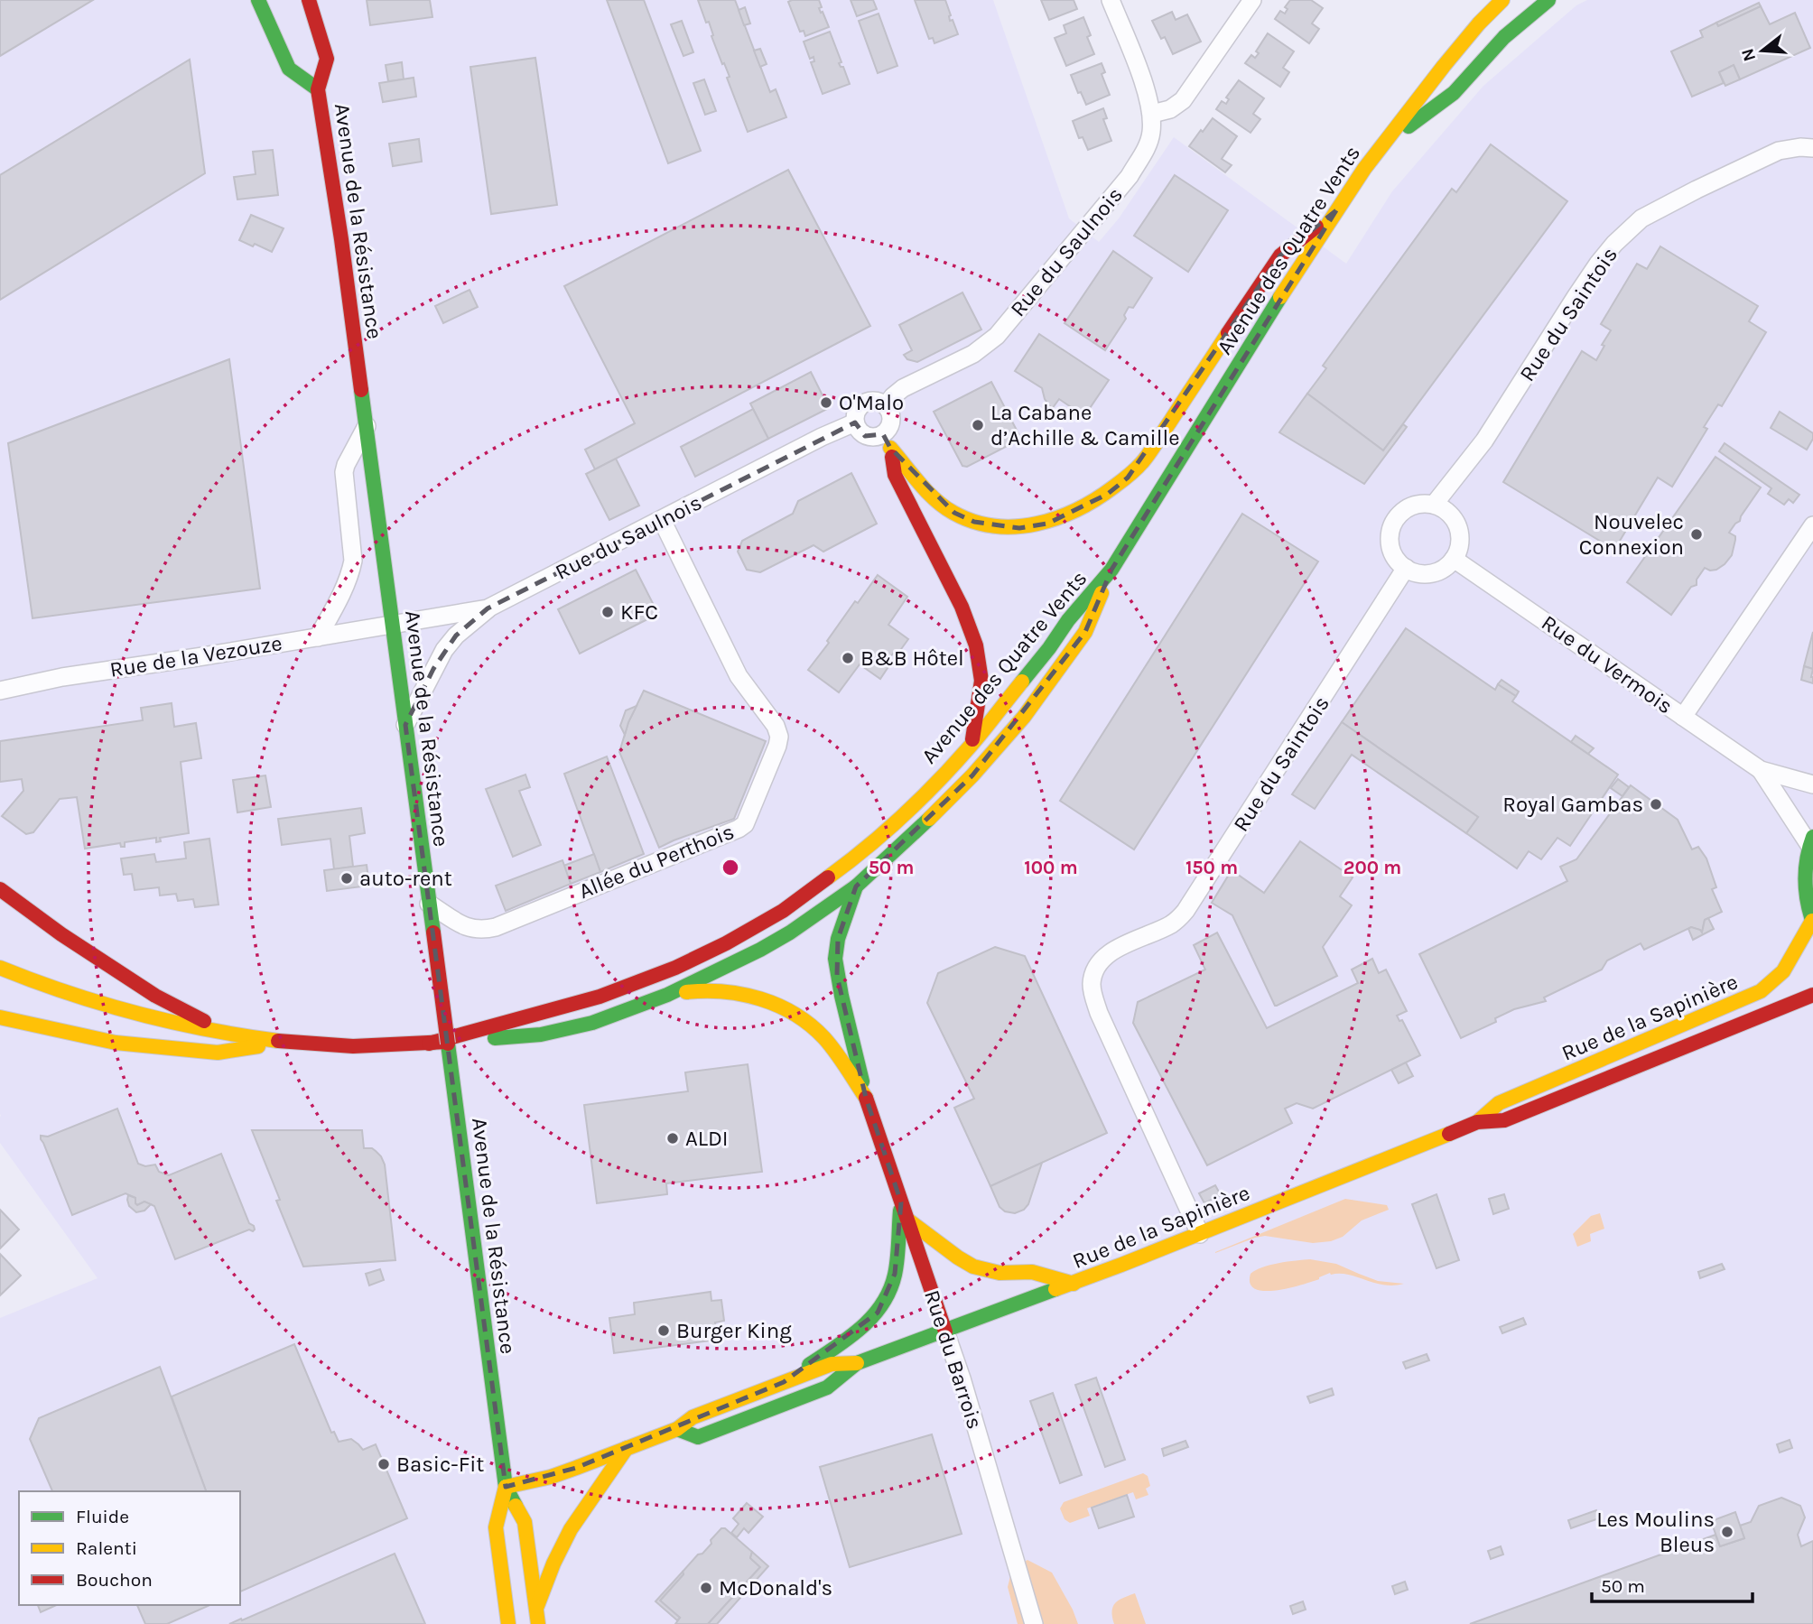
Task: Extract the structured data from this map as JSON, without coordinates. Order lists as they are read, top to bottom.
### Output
{
  "streets": {
    "main road": [
      "Avenue de la Résistance",
      "Avenue des Quatre Vents",
      "Rue de la Sapinière",
      "Rue du Barrois"
    ],
    "street": [
      "Rue du Saulnois",
      "Rue du Saintois",
      "Rue de la Vezouze",
      "Rue du Vermois",
      "Allée du Perthois"
    ]
  },
  "crossings": [
    ["Avenue de la Résistance", "Rue du Saulnois"],
    ["Avenue de la Résistance", "Rue de la Vezouze"],
    ["Avenue de la Résistance", "Allée du Perthois"],
    ["Avenue de la Résistance", "Rue de la Sapinière"],
    ["Rue du Saulnois", "Rue de la Vezouze"],
    ["Rue du Saulnois", "Allée du Perthois"],
    ["Rue du Saintois", "Rue du Vermois"],
    ["Rue du Saintois", "Rue de la Sapinière"],
    ["Rue de la Sapinière", "Rue du Barrois"]
  ],
  "places": [
    "O'Malo",
    "La Cabane d’Achille & Camille",
    "Nouvelec Connexion",
    "KFC",
    "B&B Hôtel",
    "Royal Gambas",
    "auto-rent",
    "ALDI",
    "Burger King",
    "Basic-Fit",
    "Les Moulins Bleus",
    "McDonald's"
  ],
  "legend": ["Fluide", "Ralenti", "Bouchon"],
  "scale_bar": "50 m",
  "north": "left",
  "rings": [
    "50 m",
    "100 m",
    "150 m",
    "200 m"
  ]
}
